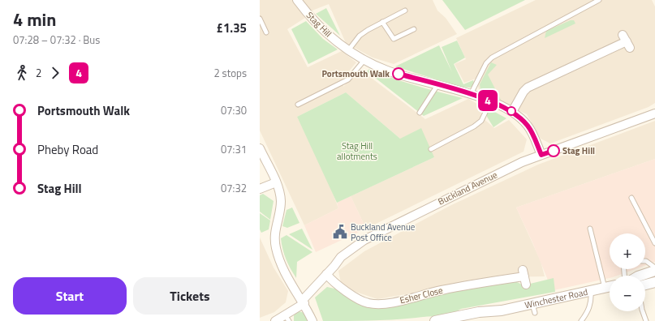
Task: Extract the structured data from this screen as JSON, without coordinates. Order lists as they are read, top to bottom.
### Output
{
  "streets": {
    "street": [
      "Stag Hill",
      "Buckland Avenue",
      "Esher Close",
      "Winchester Road"
    ]
  },
  "crossings": [
    ["Stag Hill", "Buckland Avenue"],
    ["Buckland Avenue", "Esher Close"]
  ],
  "parks": ["Stag Hill allotments"],
  "places": {
    "other": ["Portsmouth Walk", "Stag Hill"],
    "public building": ["Buckland Avenue Post Office"]
  },
  "lines": ["bus line 4"],
  "page": {
    "heading": ["4 min", "07:28 – 07:32 · Bus", "£1.35"],
    "on_map": "4",
    "legs": ["2", "4", "2 stops"],
    "list": [
      {
        "name": "Portsmouth Walk",
        "value": "07:30"
      },
      {
        "name": "Pheby Road",
        "value": "07:31"
      },
      {
        "name": "Stag Hill",
        "value": "07:32"
      }
    ],
    "map_buttons": ["+", "−"],
    "buttons": ["Start", "Tickets"]
  }
}
